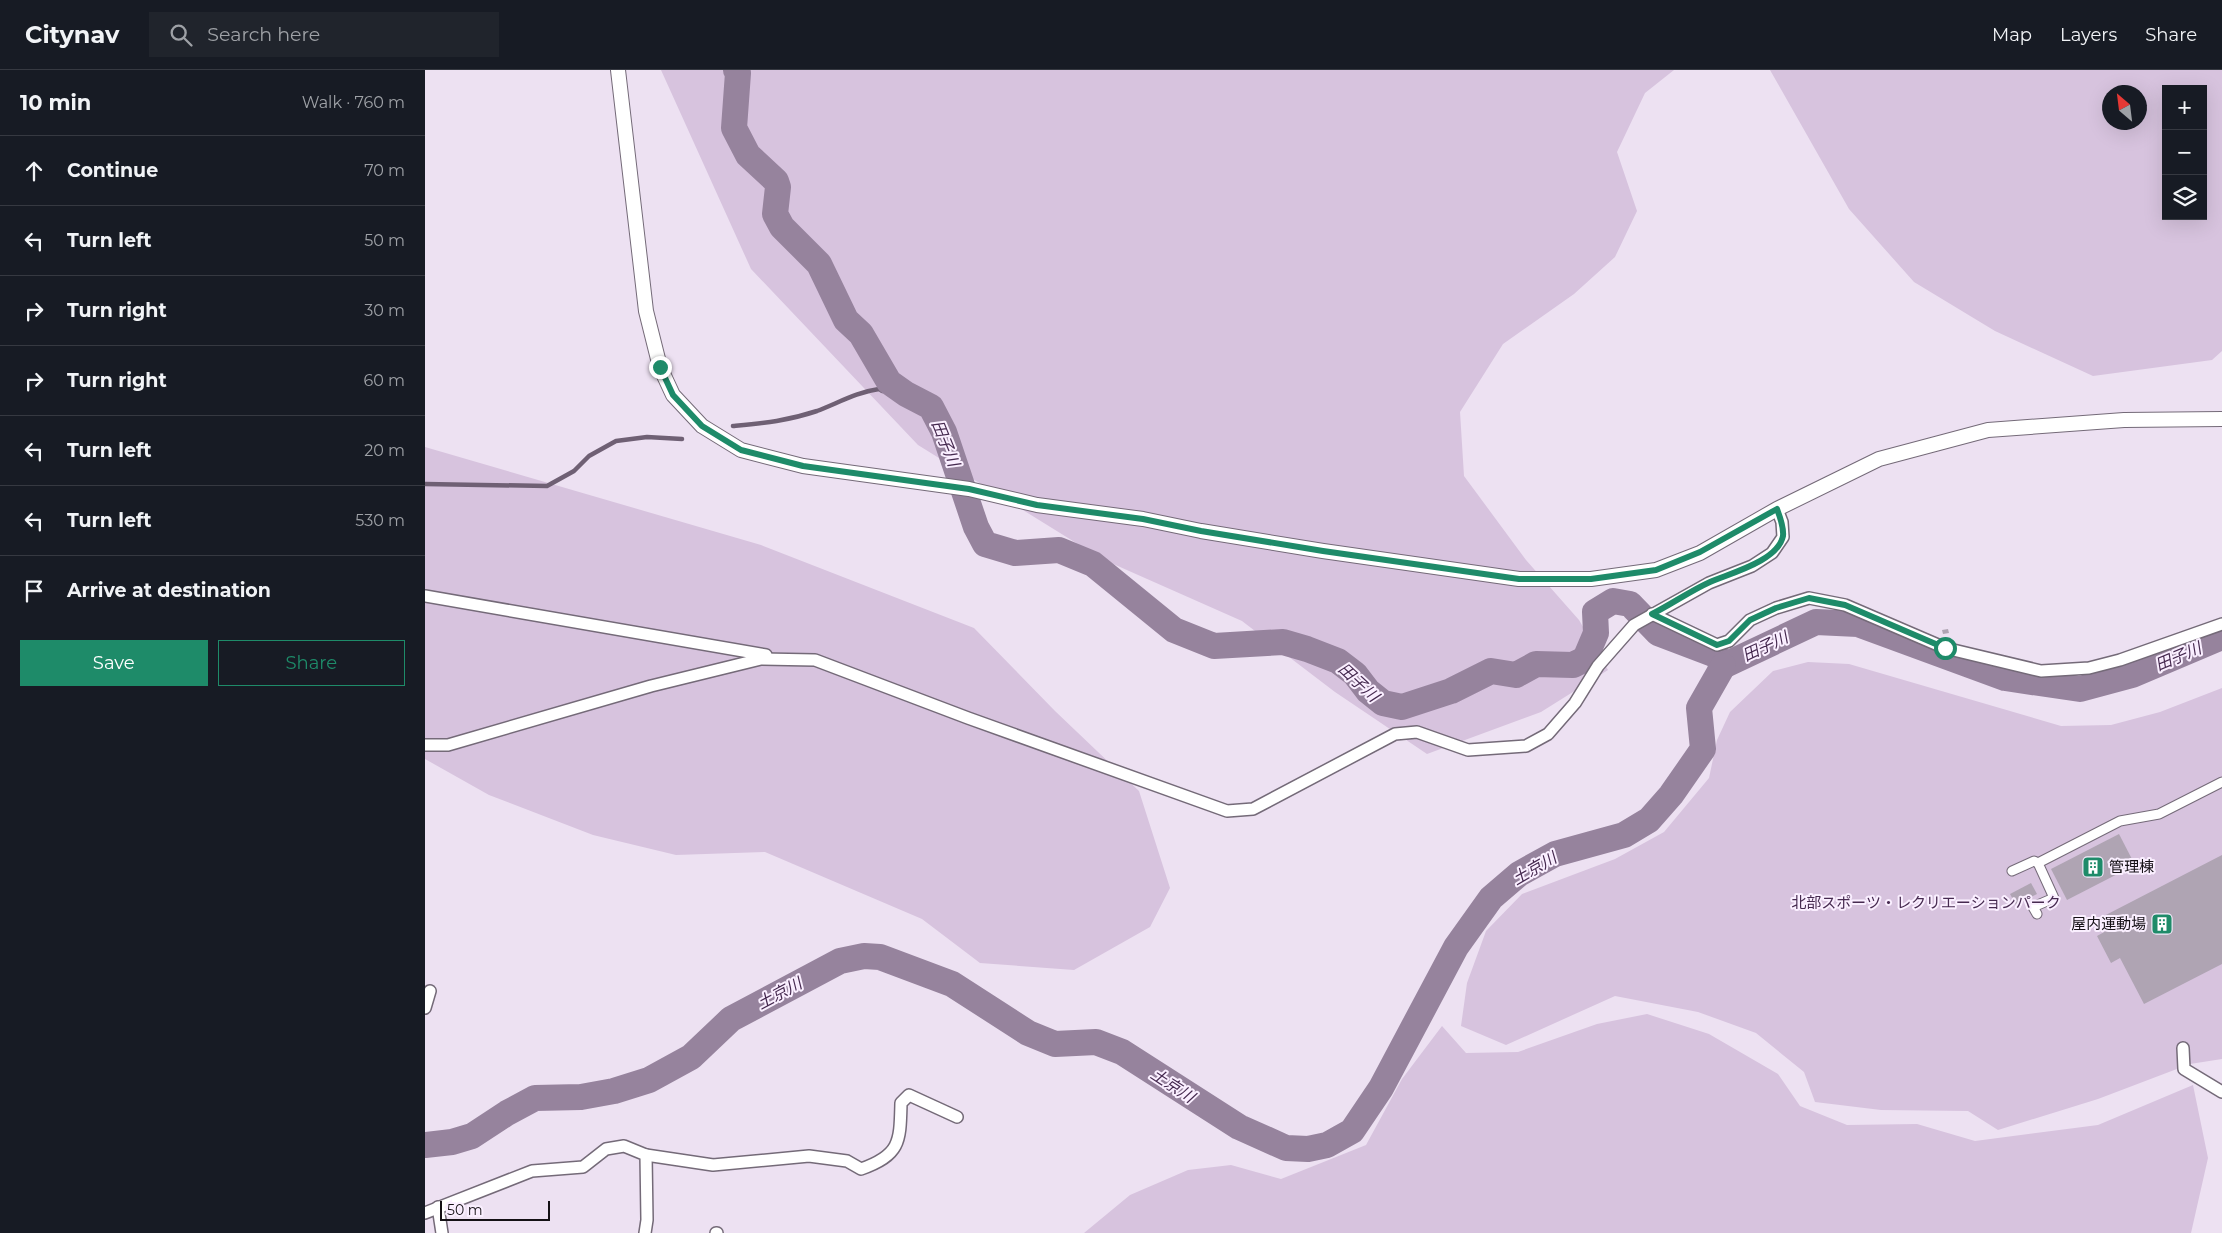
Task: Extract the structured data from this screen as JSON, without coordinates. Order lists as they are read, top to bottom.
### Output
{
  "water": ["田子川", "土京川"],
  "parks": ["北部スポーツ・レクリエーションパーク"],
  "places": {
    "building": ["管理棟", "屋内運動場"]
  },
  "scale_bar": "50 m",
  "north": "top left",
  "page": {
    "header": "Citynav",
    "search": "Search here",
    "nav": ["Map", "Layers", "Share"],
    "heading": ["10 min", "Walk · 760 m"],
    "map_buttons": ["+", "−"],
    "list": [
      ["Continue", "70 m"],
      ["Turn left", "50 m"],
      ["Turn right", "30 m"],
      ["Turn right", "60 m"],
      ["Turn left", "20 m"],
      ["Turn left", "530 m"],
      "Arrive at destination"
    ],
    "buttons": ["Save", "Share"],
    "scale": "50 m"
  }
}
